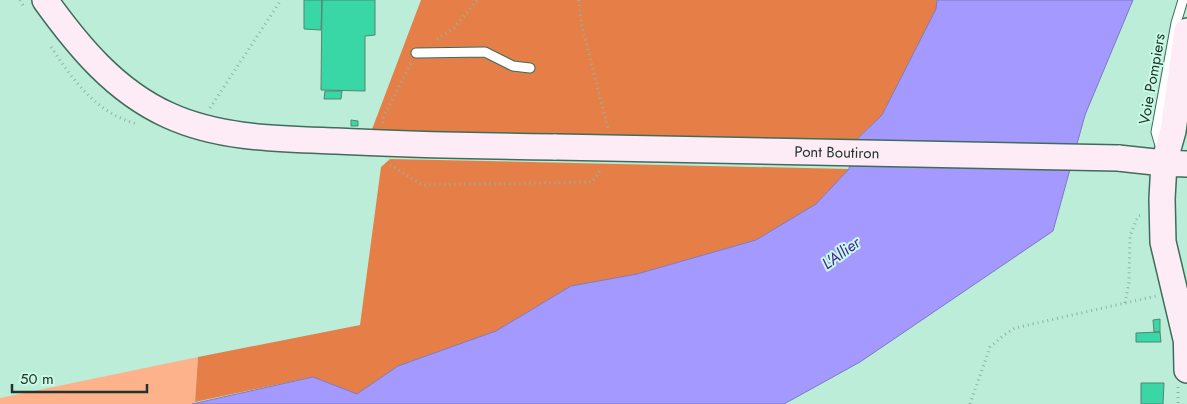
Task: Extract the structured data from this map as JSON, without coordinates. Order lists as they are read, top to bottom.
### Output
{
  "streets": {
    "main road": ["Pont Boutiron"],
    "lane": ["Voie Pompiers"]
  },
  "crossings": [
    ["Voie Pompiers", "Pont Boutiron"]
  ],
  "water": ["L'Allier"],
  "scale_bar": "50 m"
}
